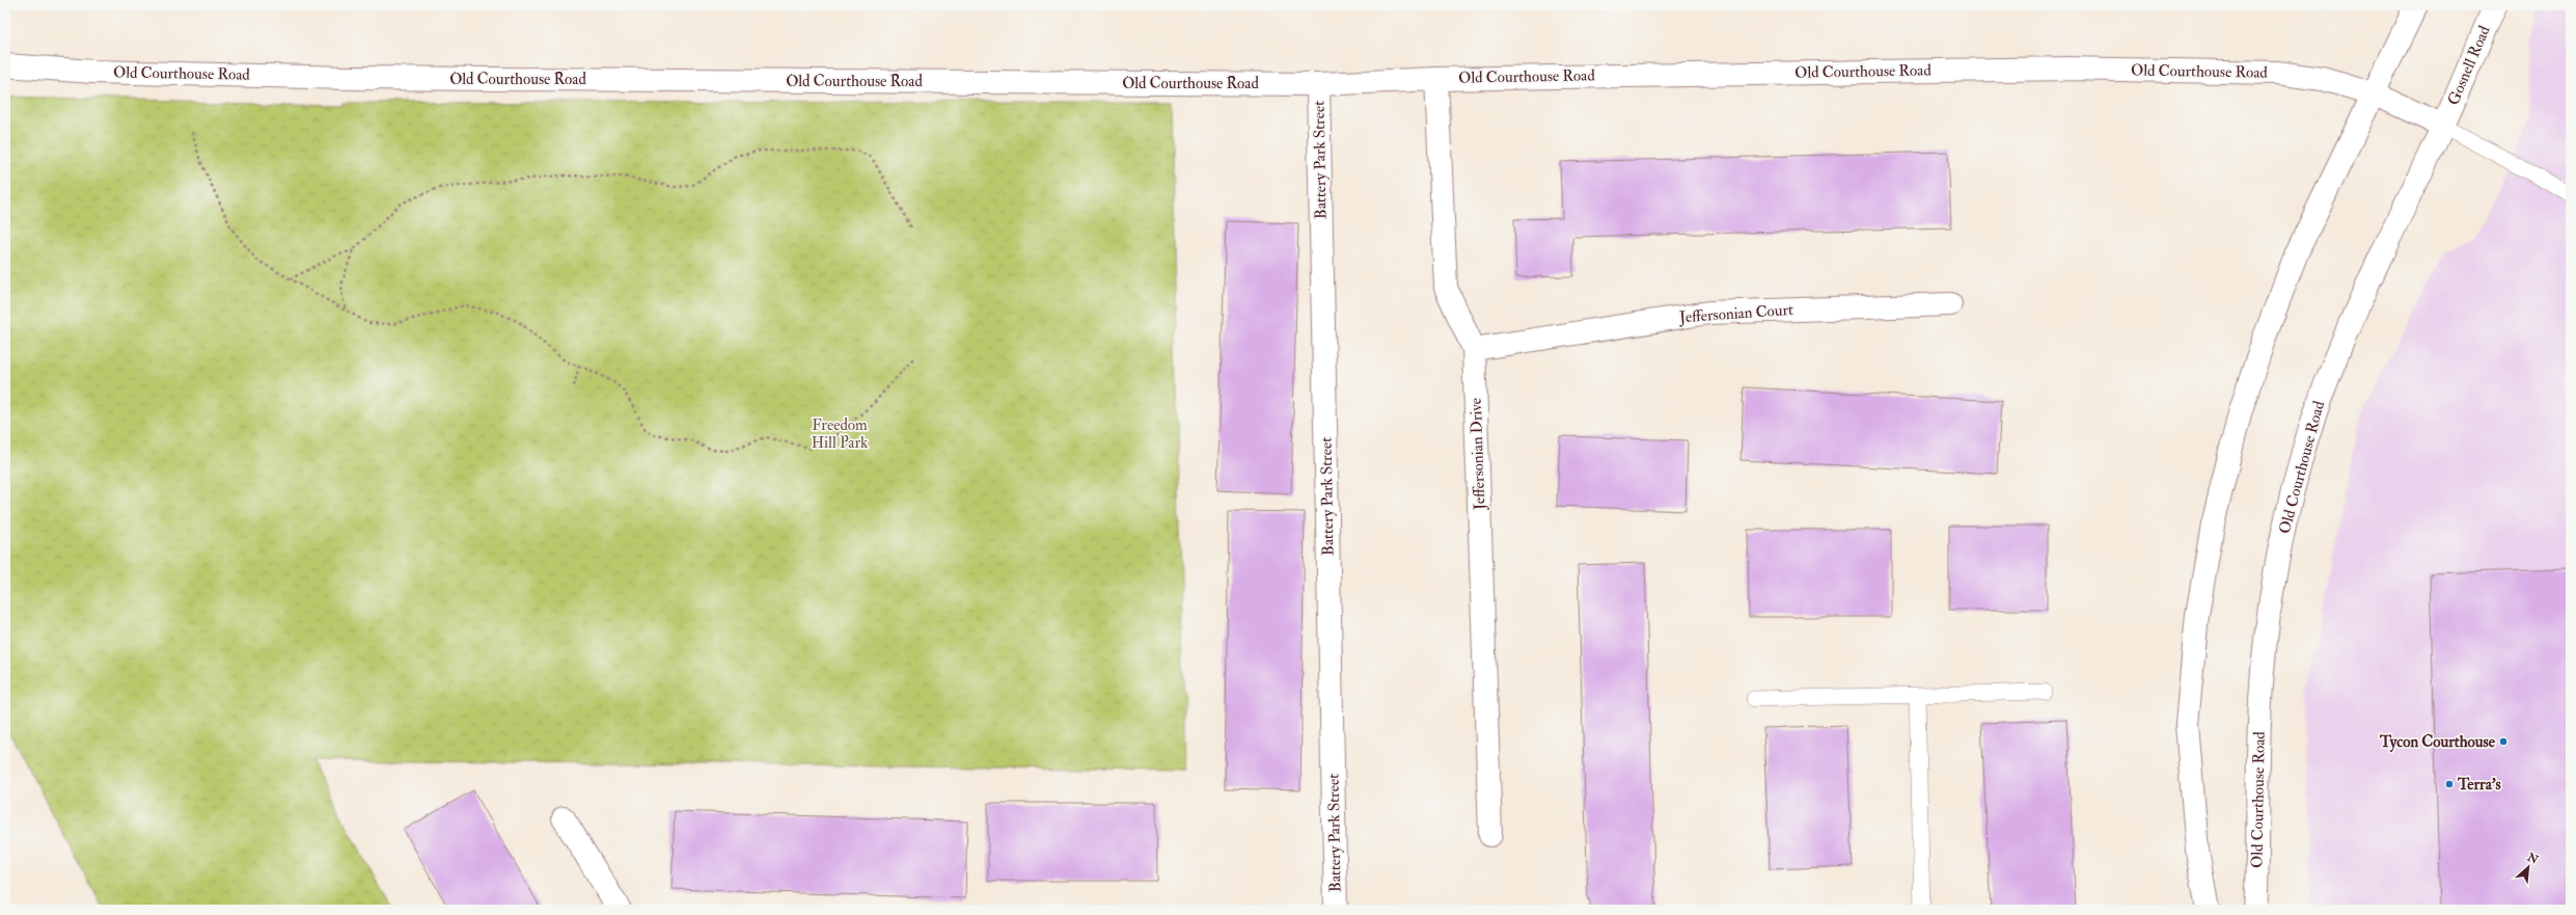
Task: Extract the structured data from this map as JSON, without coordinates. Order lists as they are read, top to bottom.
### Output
{
  "streets": {
    "street": [
      "Gosnell Road",
      "Old Courthouse Road",
      "Battery Park Street",
      "Jeffersonian Court",
      "Jeffersonian Drive"
    ]
  },
  "crossings": [
    ["Gosnell Road", "Old Courthouse Road"],
    ["Old Courthouse Road", "Battery Park Street"],
    ["Old Courthouse Road", "Jeffersonian Drive"],
    ["Jeffersonian Court", "Jeffersonian Drive"]
  ],
  "parks": ["Freedom Hill Park"],
  "places": ["Tycon Courthouse", "Terra's"],
  "north": "top right"
}
